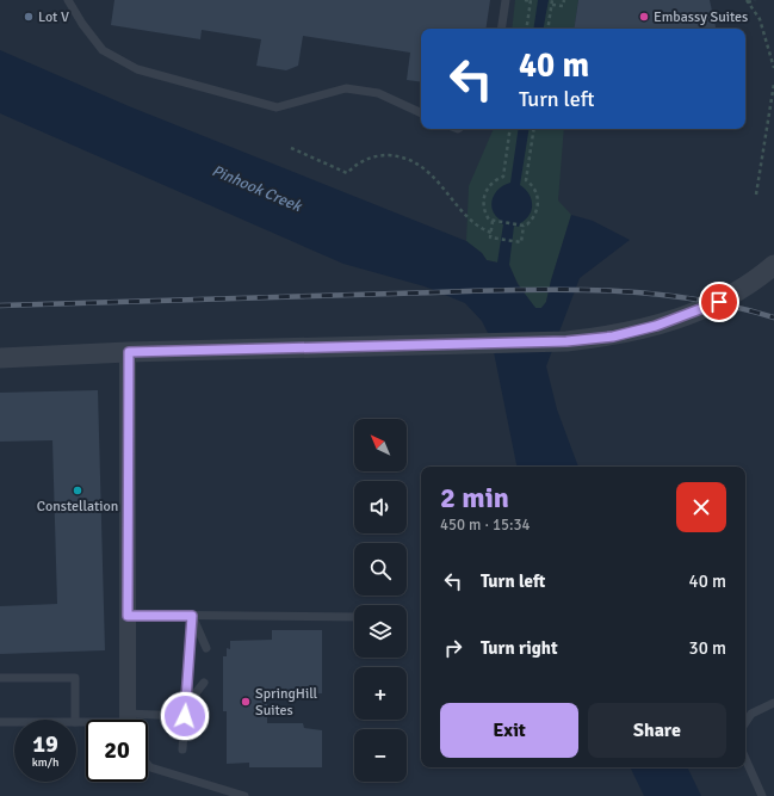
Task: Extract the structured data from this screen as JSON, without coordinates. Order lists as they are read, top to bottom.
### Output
{
  "water": ["Pinhook Creek"],
  "places": [
    "Lot V",
    "Embassy Suites",
    "Constellation",
    "SpringHill Suites"
  ],
  "north": "top left",
  "page": {
    "turn": ["40 m", "Turn left"],
    "map_buttons": ["+", "−"],
    "heading": ["2 min", "450 m · 15:34"],
    "list": [
      {
        "name": "Turn left",
        "value": "40 m"
      },
      {
        "name": "Turn right",
        "value": "30 m"
      }
    ],
    "buttons": ["Exit", "Share"],
    "speed": "19 km/h",
    "limit": "20"
  }
}
